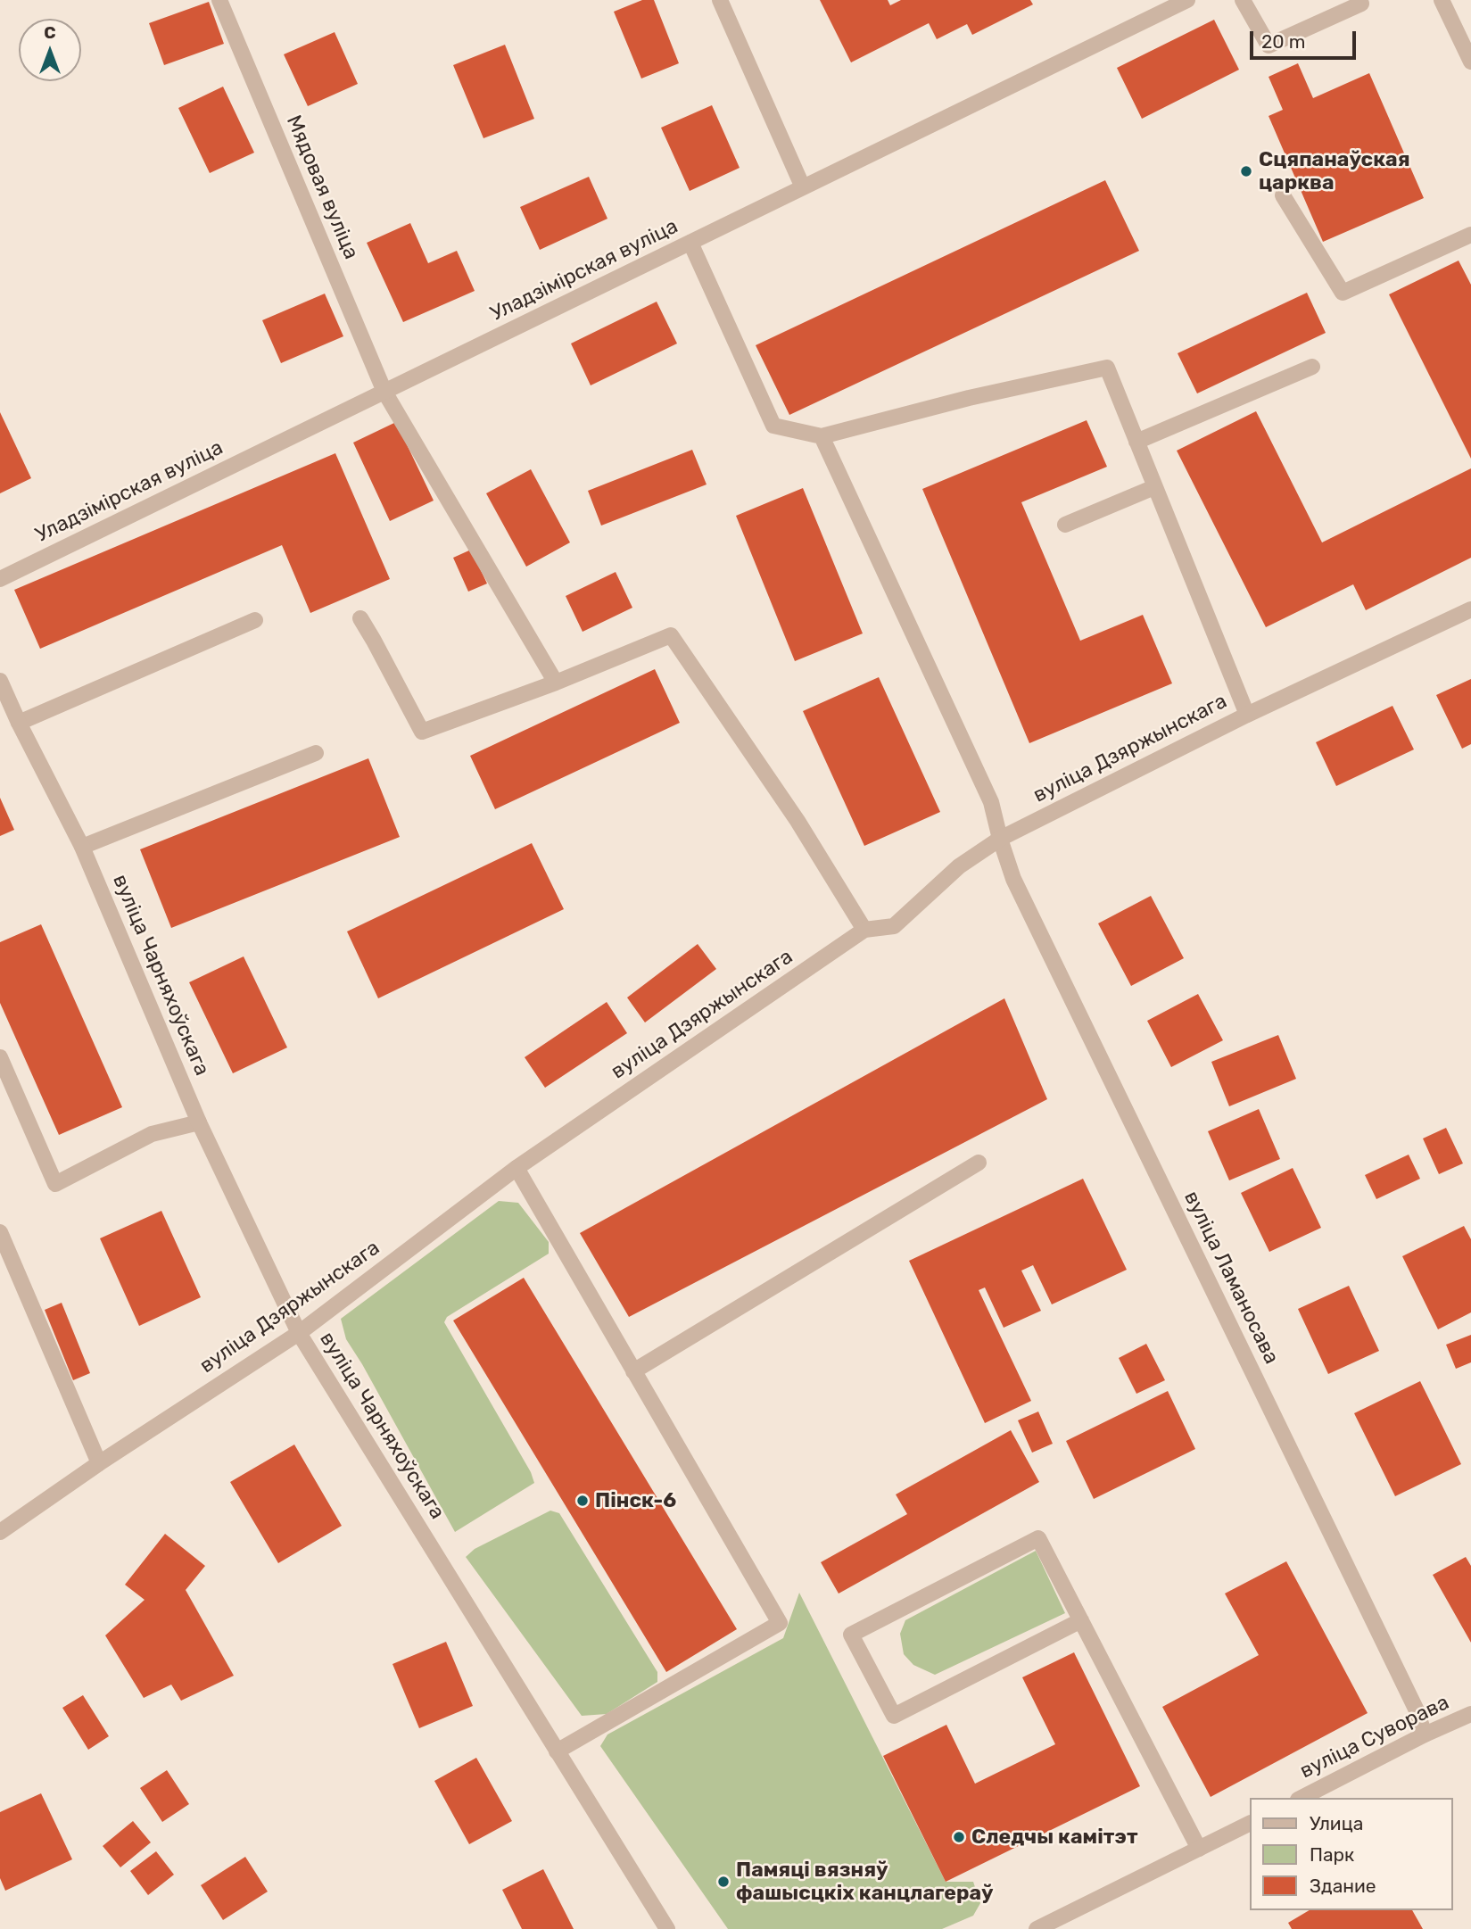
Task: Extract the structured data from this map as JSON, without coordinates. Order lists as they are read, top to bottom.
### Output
{
  "streets": {
    "street": [
      "Мядовая вуліца",
      "Уладзімірская вуліца",
      "вуліца Дзяржынскага",
      "вуліца Чарняхоўскага",
      "вуліца Ламаносава",
      "вуліца Суворава"
    ]
  },
  "crossings": [
    ["Мядовая вуліца", "Уладзімірская вуліца"],
    ["вуліца Дзяржынскага", "вуліца Чарняхоўскага"],
    ["вуліца Дзяржынскага", "вуліца Ламаносава"],
    ["вуліца Ламаносава", "вуліца Суворава"]
  ],
  "places": [
    "Сцяпанаўская царква",
    "Пінск-6",
    "Следчы камітэт",
    "Памяці вязняў фашысцкіх канцлагераў"
  ],
  "legend": ["Улица", "Парк", "Здание"],
  "scale_bar": "20 m",
  "north": "top"
}
